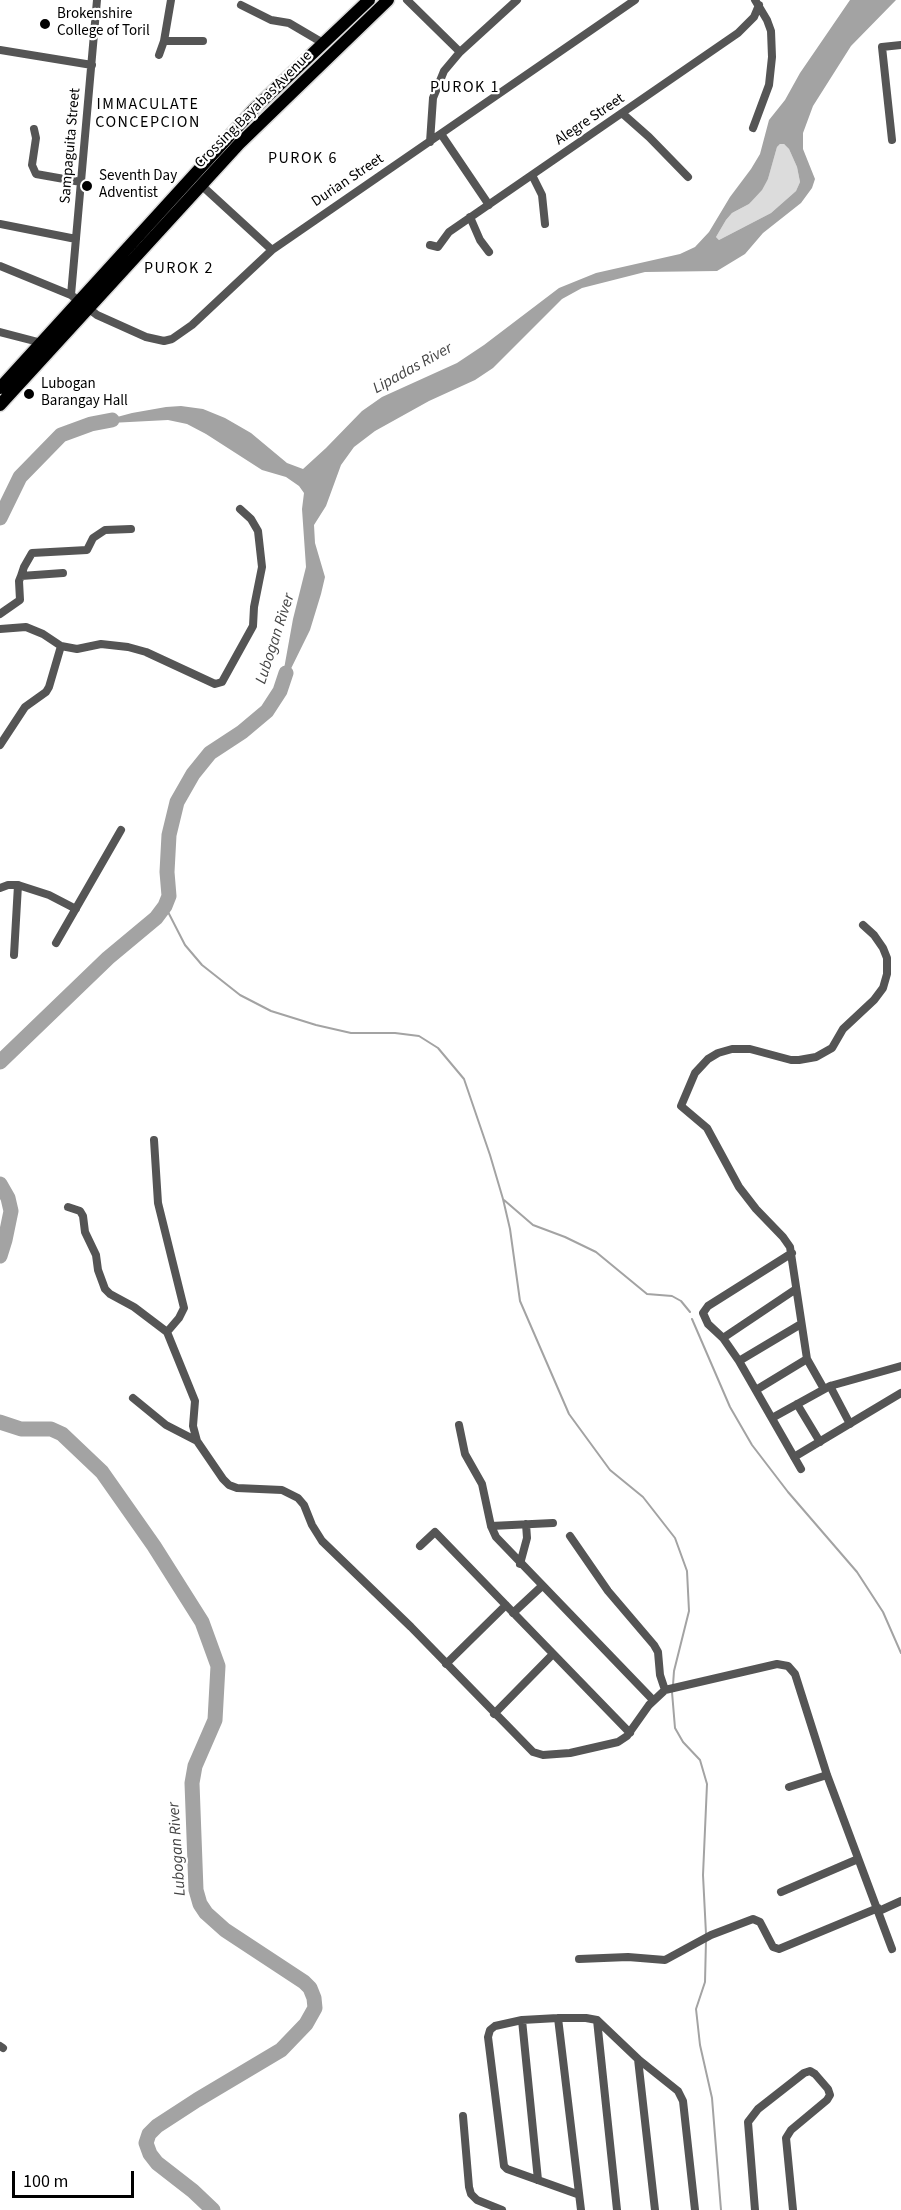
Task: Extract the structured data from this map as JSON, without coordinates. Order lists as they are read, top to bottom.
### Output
{
  "streets": {
    "main road": ["Crossing Bayabas Avenue"],
    "street": ["Alegre Street", "Sampaguita Street", "Durian Street"]
  },
  "crossings": [
    ["Crossing Bayabas Avenue", "Sampaguita Street"],
    ["Crossing Bayabas Avenue", "Durian Street"],
    ["Sampaguita Street", "Durian Street"]
  ],
  "districts": [
    "PUROK 1",
    "IMMACULATE CONCEPCION",
    "PUROK 6",
    "PUROK 2"
  ],
  "water": ["Lipadas River", "Lubogan River"],
  "places": ["Brokenshire College of Toril", "Seventh Day Adventist", "Lubogan Barangay Hall"],
  "scale_bar": "100 m"
}
